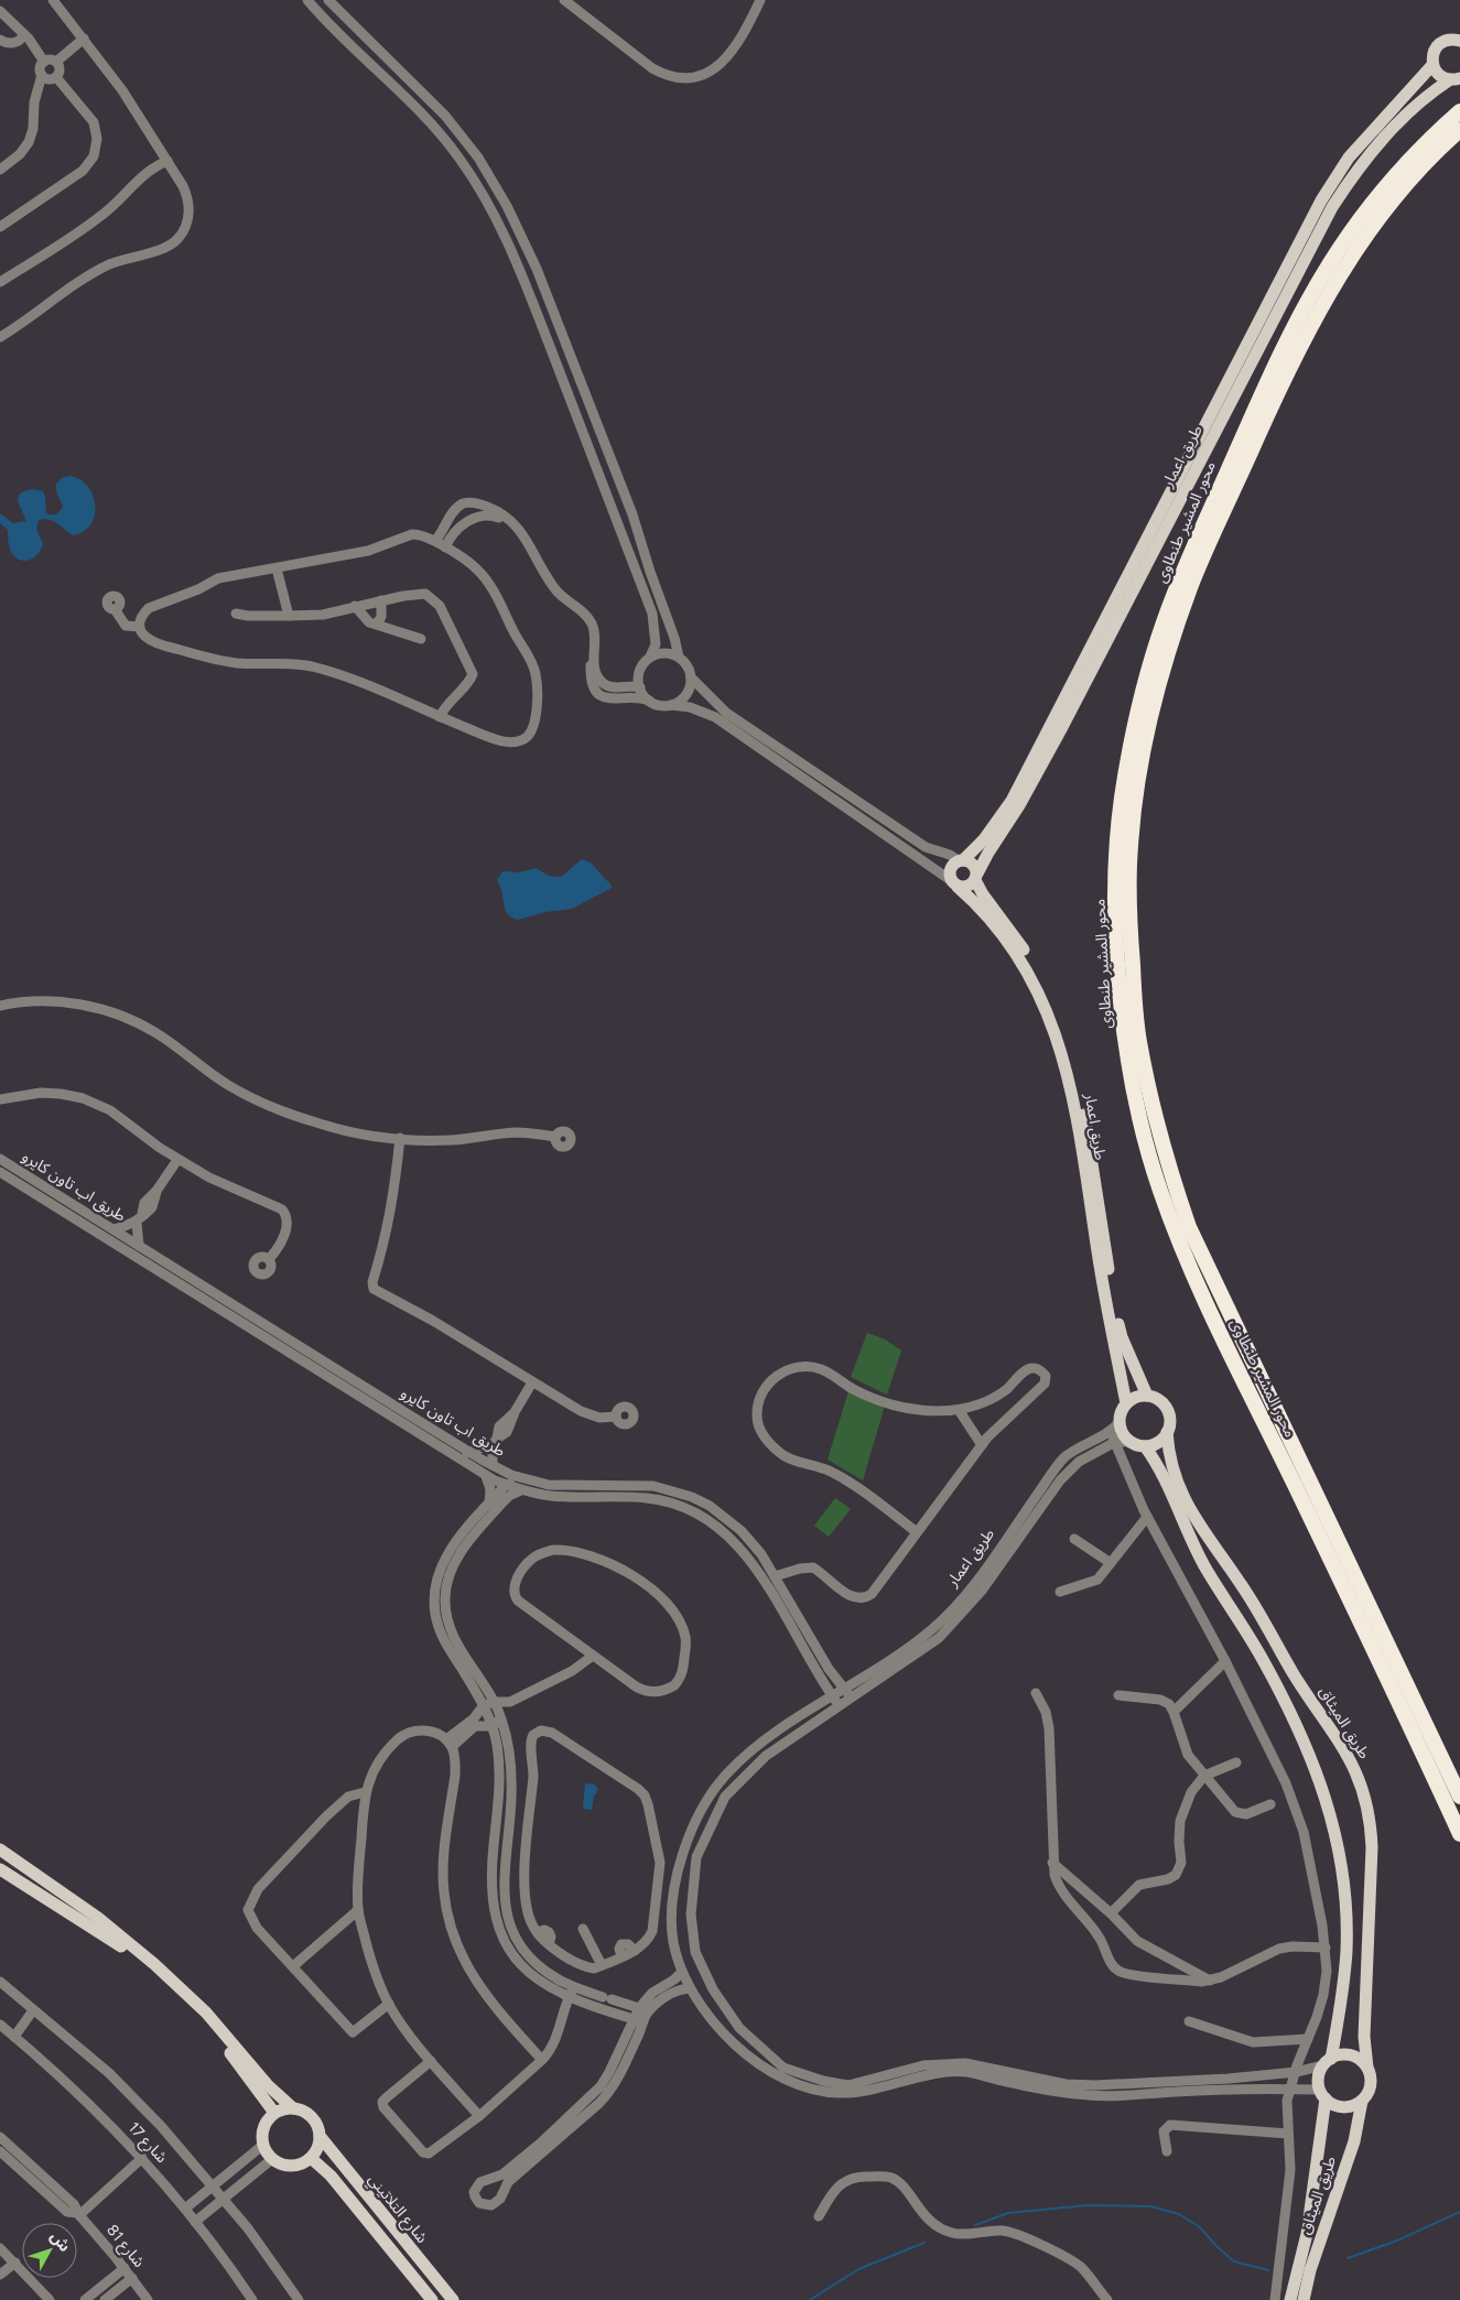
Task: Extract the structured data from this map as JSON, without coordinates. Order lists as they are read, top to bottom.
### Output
{
  "streets": {
    "highway": ["محور المشير طنطاوى"],
    "main road": ["طريق اعمار", "طريق الميثاق", "شارع التلاتيني"],
    "street": ["طريق اب تاون كايرو", "شارع 17", "شارع 81"]
  },
  "crossings": [
    ["طريق اعمار", "طريق اب تاون كايرو"],
    ["طريق اعمار", "طريق الميثاق"]
  ],
  "north": "top right"
}
